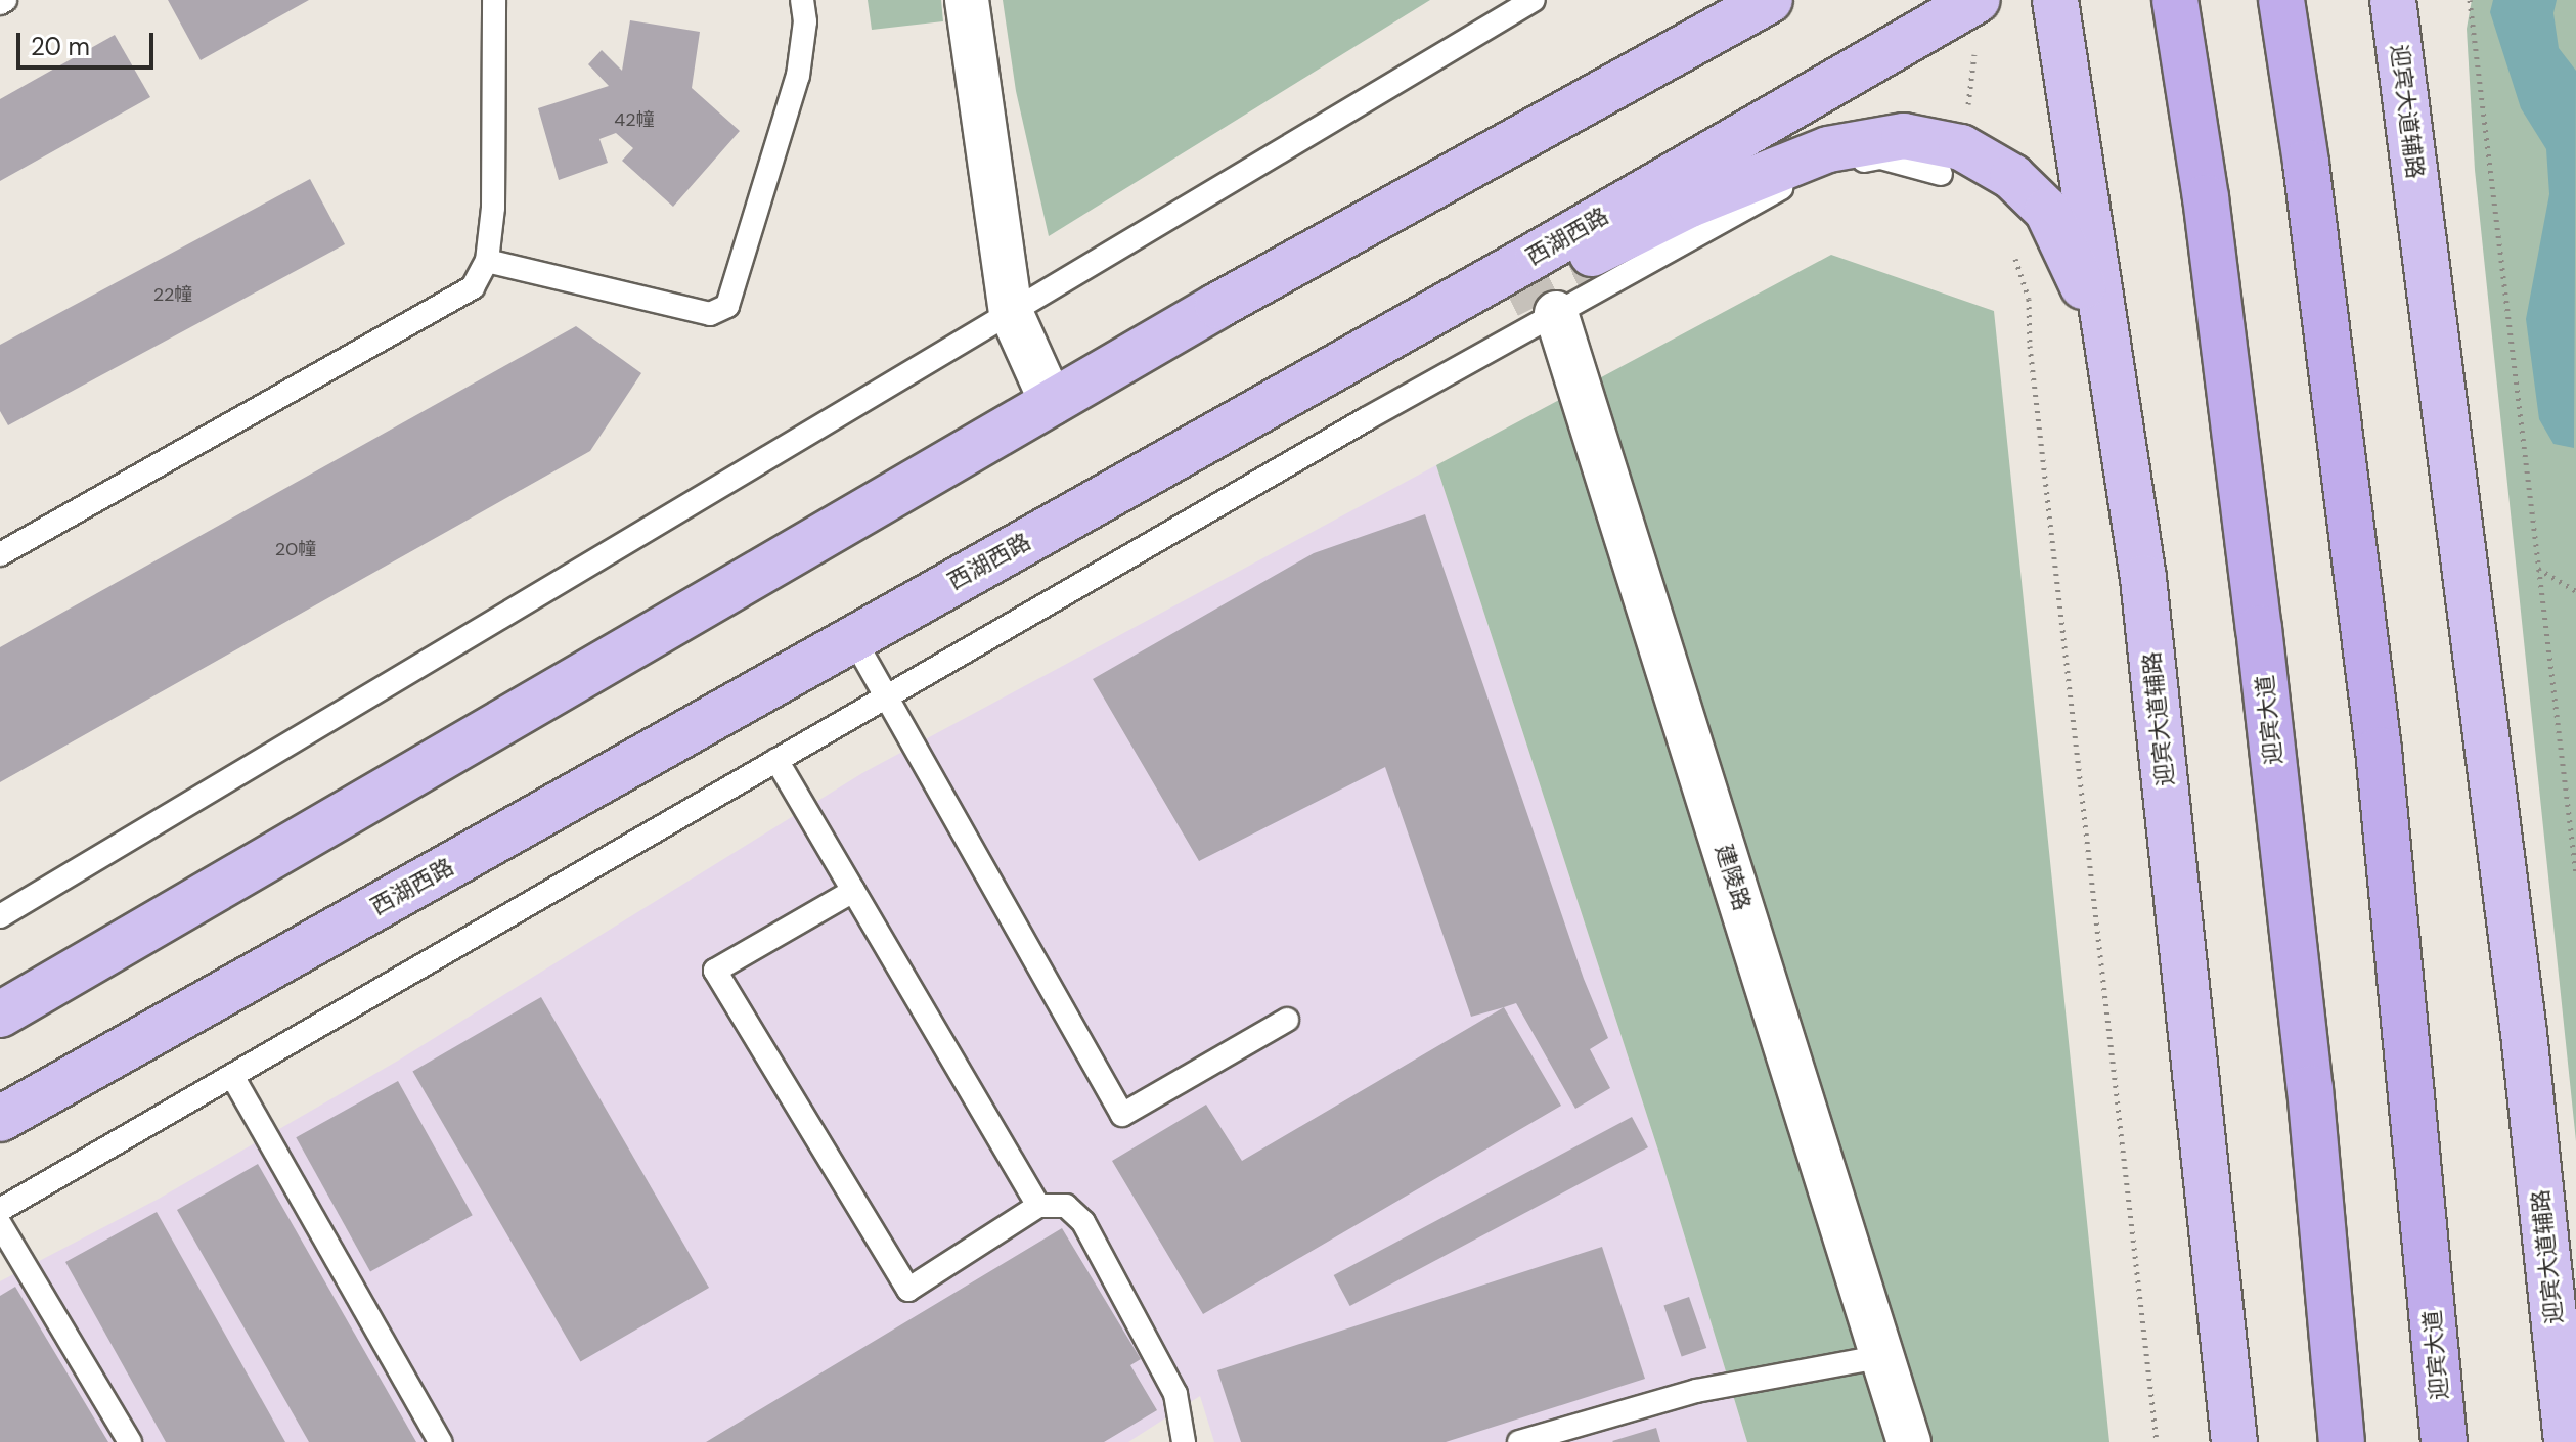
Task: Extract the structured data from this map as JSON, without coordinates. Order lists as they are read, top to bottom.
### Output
{
  "streets": {
    "highway": ["迎宾大道"],
    "main road": ["迎宾大道辅路", "西湖西路"],
    "street": ["建陵路"]
  },
  "house_numbers": ["42幢", "22幢", "20幢"],
  "scale_bar": "20 m"
}
